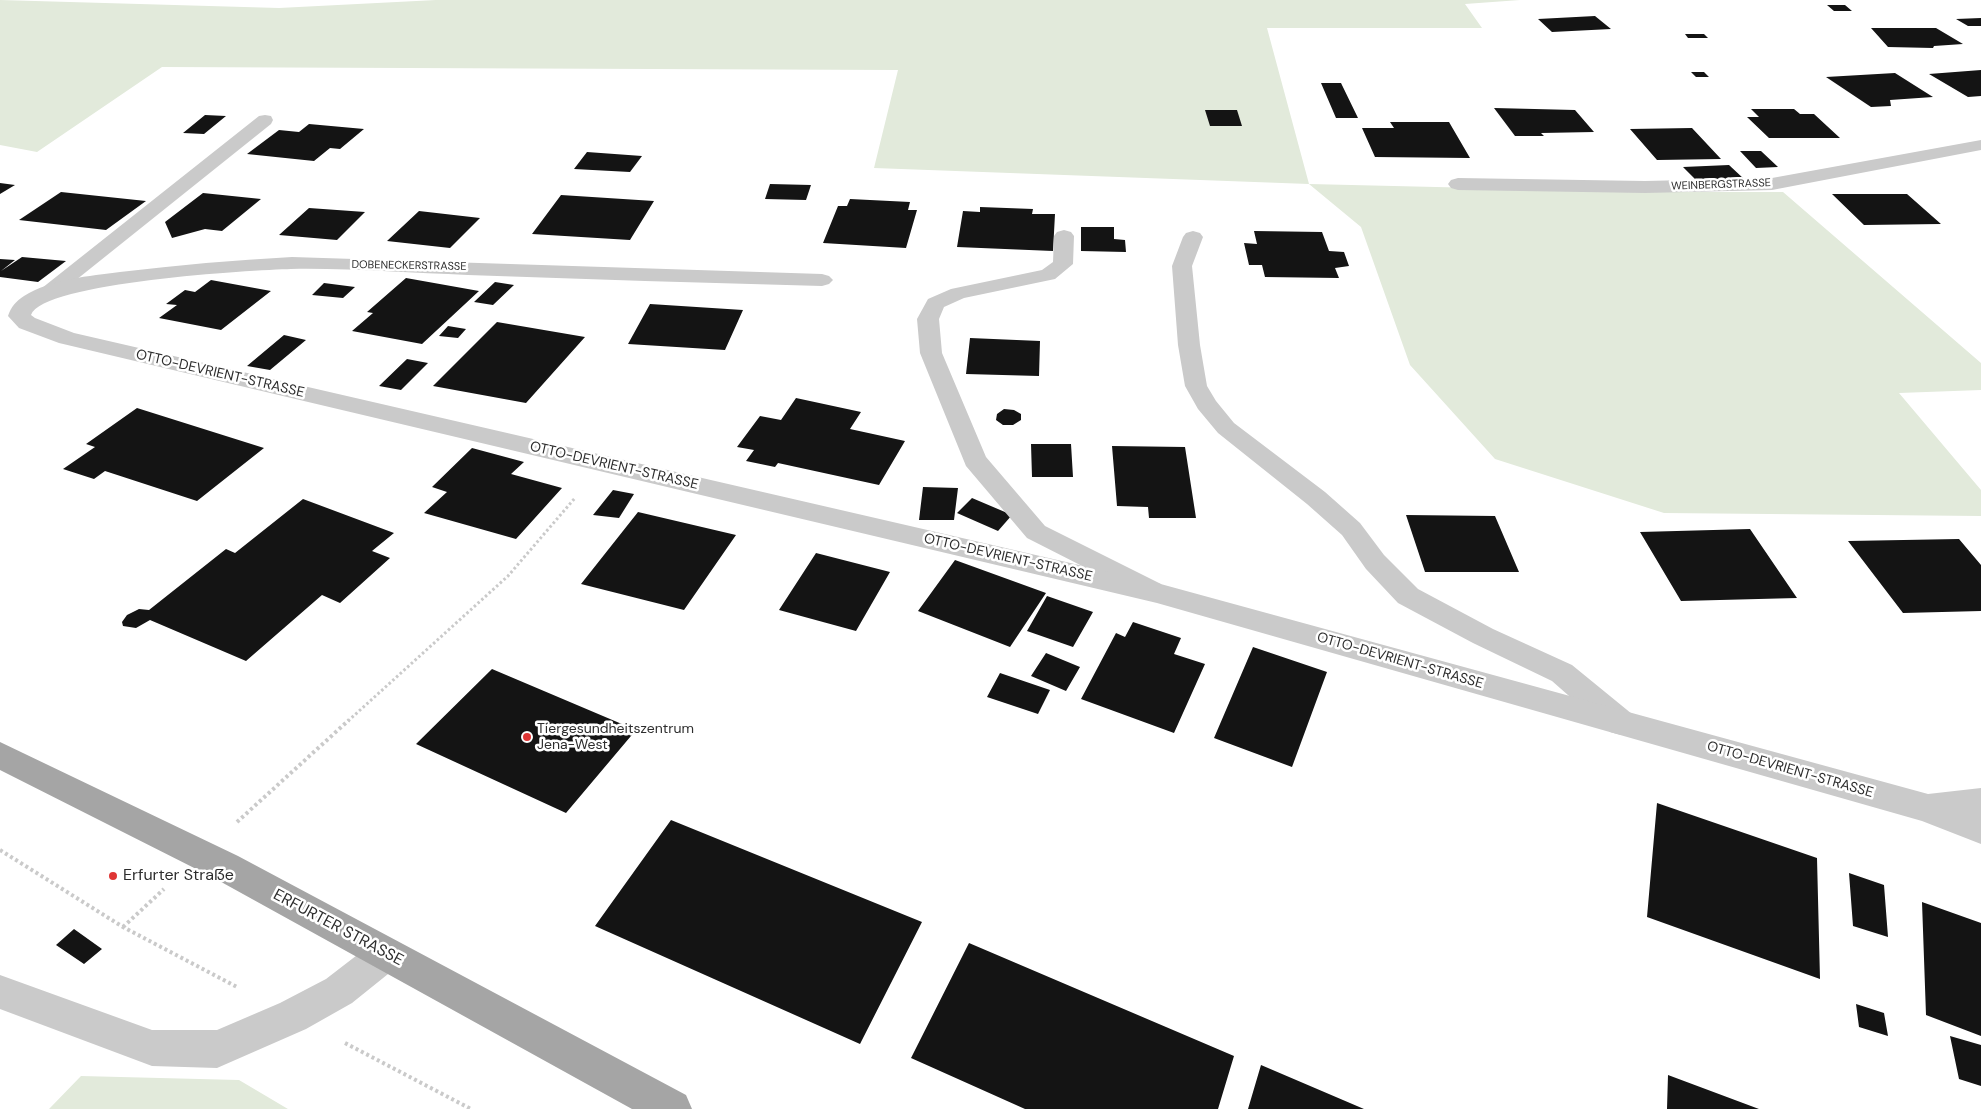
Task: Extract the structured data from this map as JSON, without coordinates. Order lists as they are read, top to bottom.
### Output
{
  "streets": {
    "main road": ["ERFURTER STRASSE"],
    "street": ["WEINBERGSTRASSE", "DOBENECKERSTRASSE", "OTTO-DEVRIENT-STRASSE"]
  },
  "crossings": [
    ["DOBENECKERSTRASSE", "OTTO-DEVRIENT-STRASSE"]
  ],
  "places": ["Tiergesundheitszentrum Jena-West", "Erfurter Straẞe"]
}
